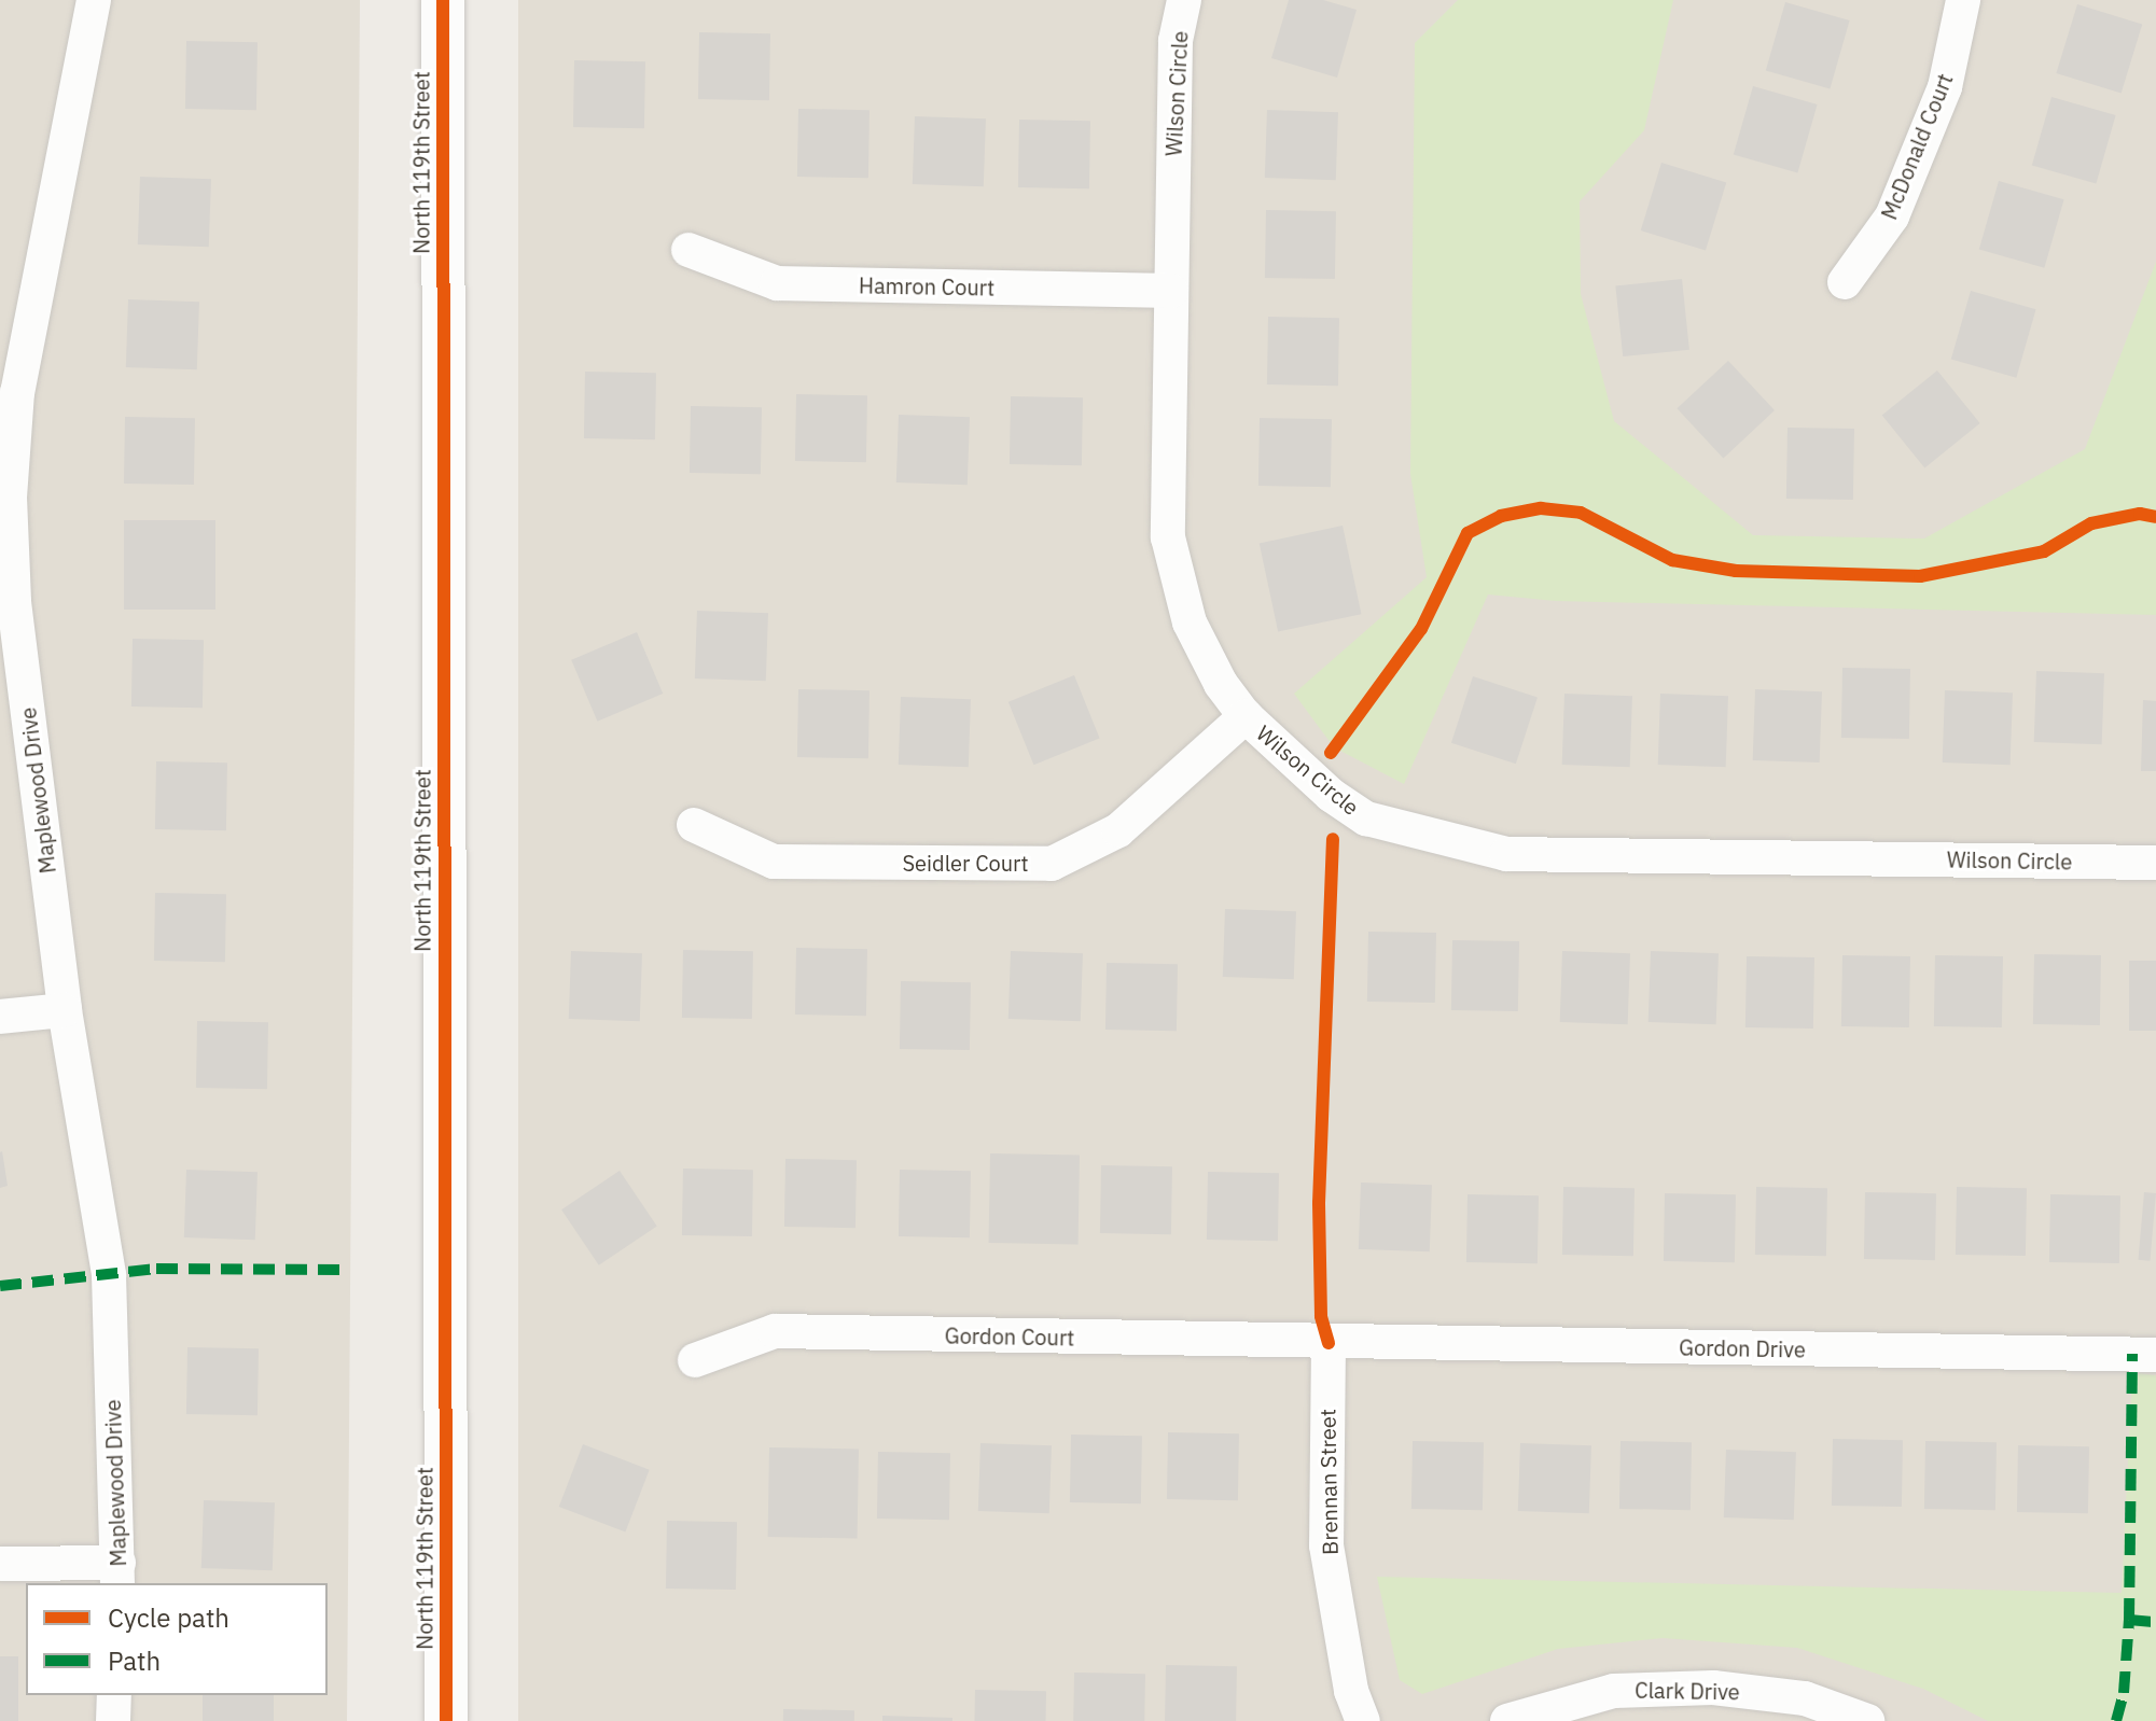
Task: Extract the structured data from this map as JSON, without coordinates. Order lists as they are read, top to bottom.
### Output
{
  "streets": {
    "street": [
      "Wilson Circle",
      "McDonald Court",
      "North 119th Street",
      "Hamron Court",
      "Maplewood Drive",
      "Seidler Court",
      "Gordon Court",
      "Gordon Drive",
      "Brennan Street",
      "Clark Drive"
    ]
  },
  "crossings": [
    ["Wilson Circle", "Hamron Court"],
    ["Wilson Circle", "Seidler Court"],
    ["Gordon Court", "Gordon Drive"],
    ["Gordon Court", "Brennan Street"],
    ["Gordon Drive", "Brennan Street"]
  ],
  "legend": ["Cycle path", "Path"]
}
